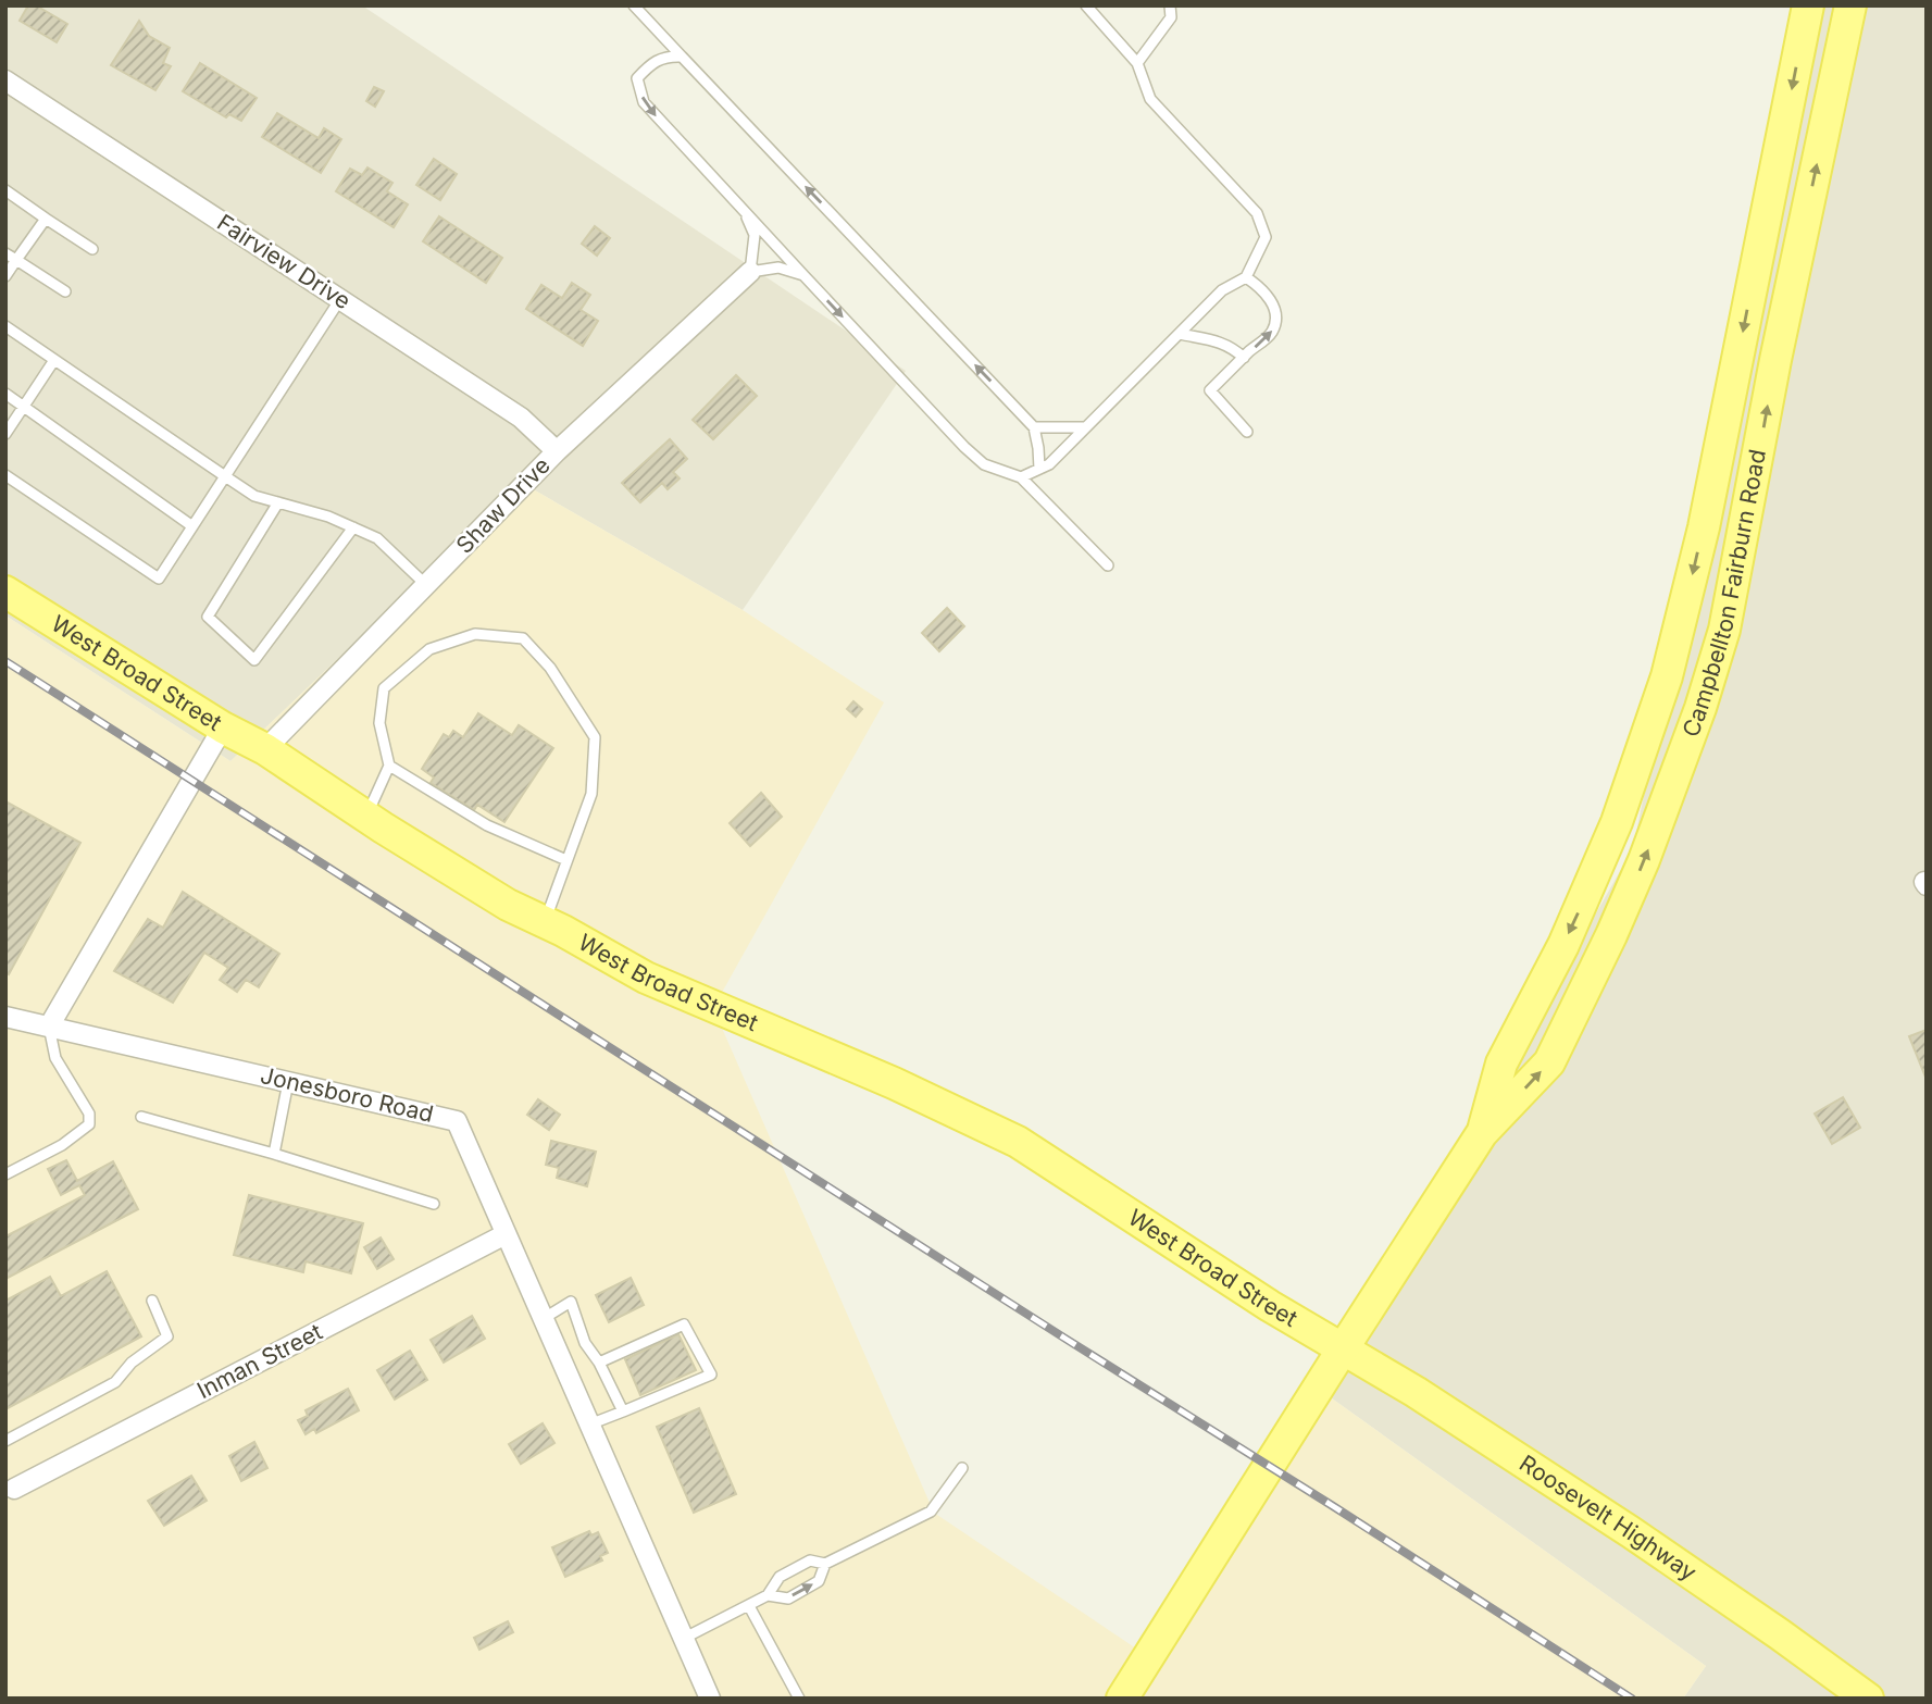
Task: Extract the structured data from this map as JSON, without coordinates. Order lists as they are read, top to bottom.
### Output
{
  "streets": {
    "main road": ["Campbellton Fairburn Road", "West Broad Street", "Roosevelt Highway"],
    "street": [
      "Fairview Drive",
      "Shaw Drive",
      "Jonesboro Road",
      "Inman Street"
    ]
  },
  "crossings": [
    ["Fairview Drive", "Shaw Drive"],
    ["Shaw Drive", "West Broad Street"],
    ["Campbellton Fairburn Road", "West Broad Street"],
    ["Campbellton Fairburn Road", "Roosevelt Highway"],
    ["West Broad Street", "Roosevelt Highway"],
    ["Jonesboro Road", "Inman Street"]
  ]
}
